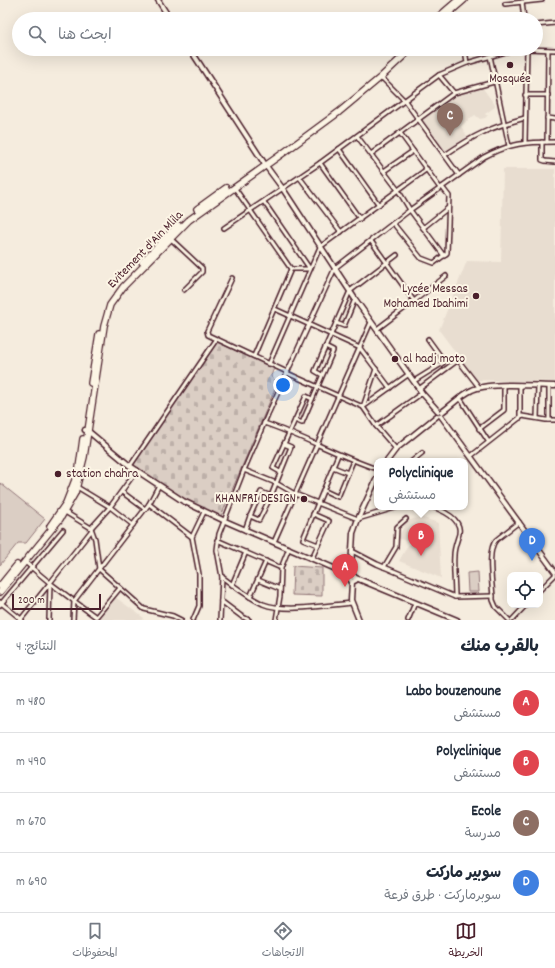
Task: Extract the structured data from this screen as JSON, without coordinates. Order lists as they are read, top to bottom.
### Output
{
  "streets": {
    "highway": ["Evitement d'Ain Mlila"]
  },
  "places": [
    "Mosquée",
    "Lycée Messas Mohamed Ibahimi",
    "al hadj moto",
    "station chahra",
    "KHANFRI DESIGN"
  ],
  "scale_bar": "200 m",
  "page": {
    "search": "ابحث هنا",
    "pins": [
      "C",
      "B",
      "D",
      "A"
    ],
    "popup": ["Polyclinique", "مستشفى"],
    "scale": "200 m",
    "heading": ["بالقرب منك", "النتائج: 4"],
    "list": [
      {
        "mark": "A",
        "name": "Labo bouzenoune",
        "note": "مستشفى",
        "value": "480 m"
      },
      {
        "mark": "B",
        "name": "Polyclinique",
        "note": "مستشفى",
        "value": "490 m"
      },
      {
        "mark": "C",
        "name": "Ecole",
        "note": "مدرسة",
        "value": "670 m"
      },
      {
        "mark": "D",
        "name": "سوبير ماركت",
        "note": "سوبرماركت · طرق فرعة",
        "value": "690 m"
      }
    ],
    "nav": ["الخريطة", "الاتجاهات", "المحفوظات"]
  }
}
